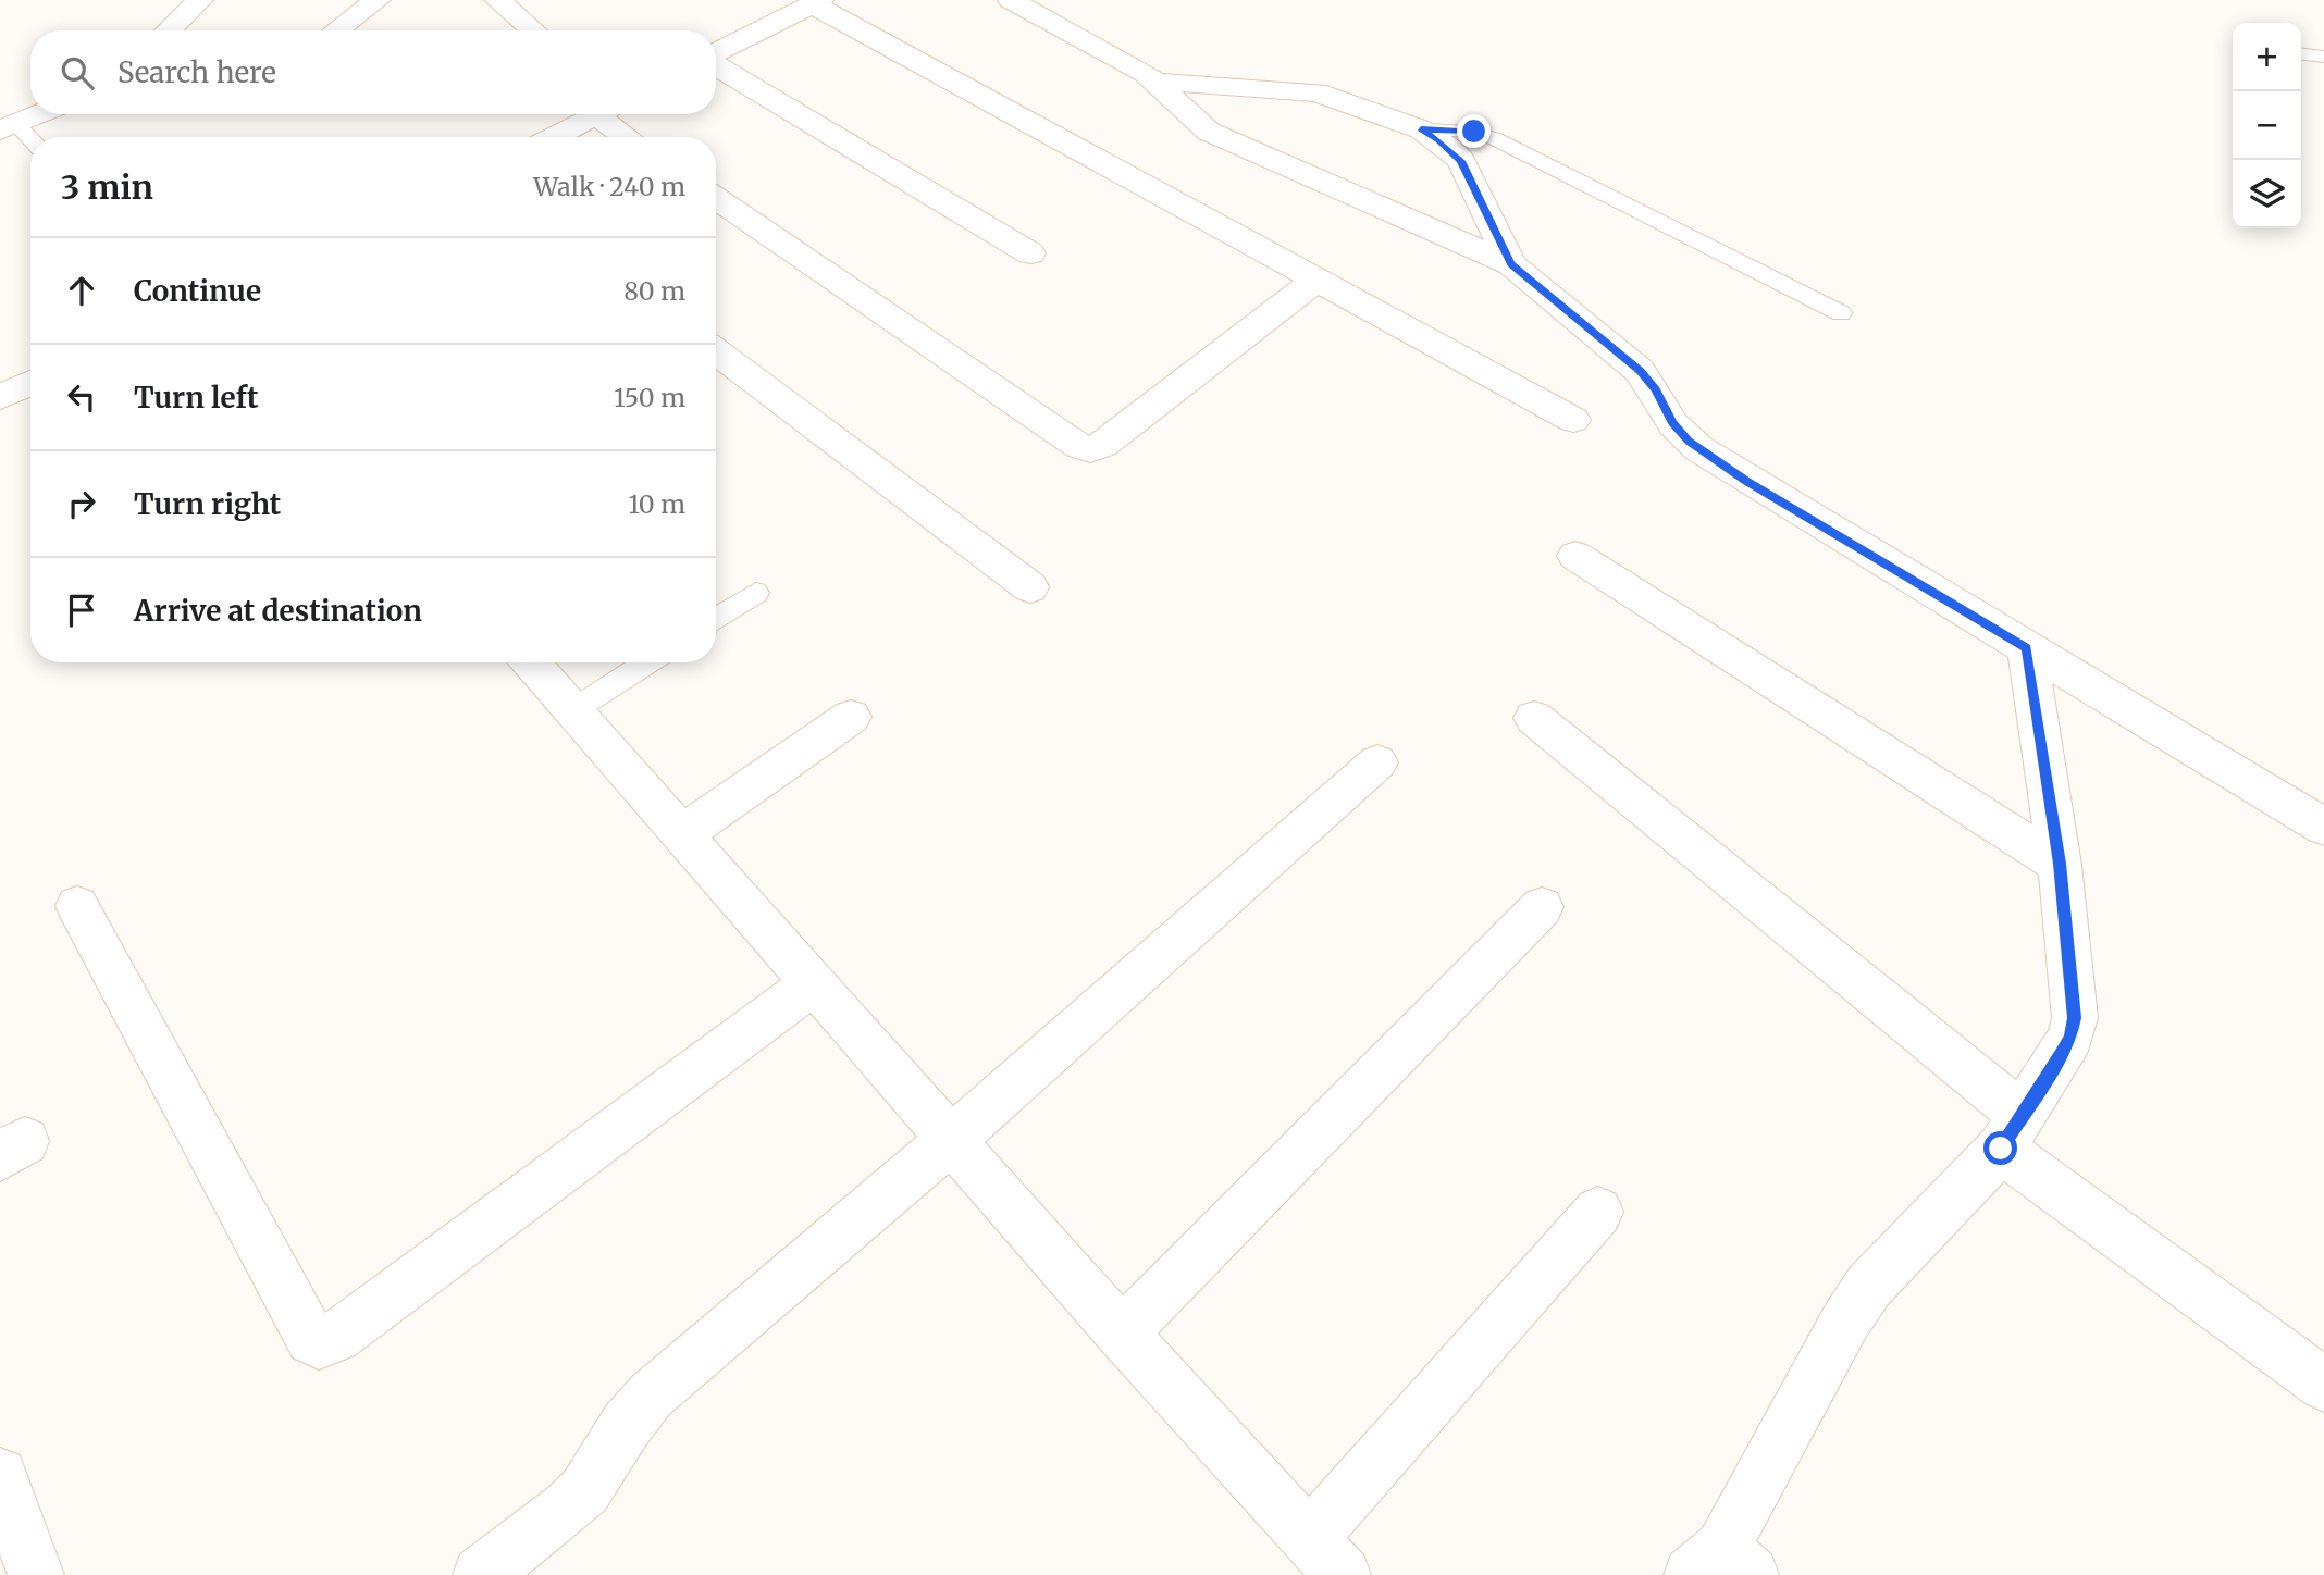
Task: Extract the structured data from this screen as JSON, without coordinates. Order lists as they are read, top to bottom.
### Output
{
  "page": {
    "map_buttons": ["+", "−"],
    "search": "Search here",
    "heading": ["3 min", "Walk · 240 m"],
    "list": [
      ["Continue", "80 m"],
      ["Turn left", "150 m"],
      ["Turn right", "10 m"],
      "Arrive at destination"
    ]
  }
}
